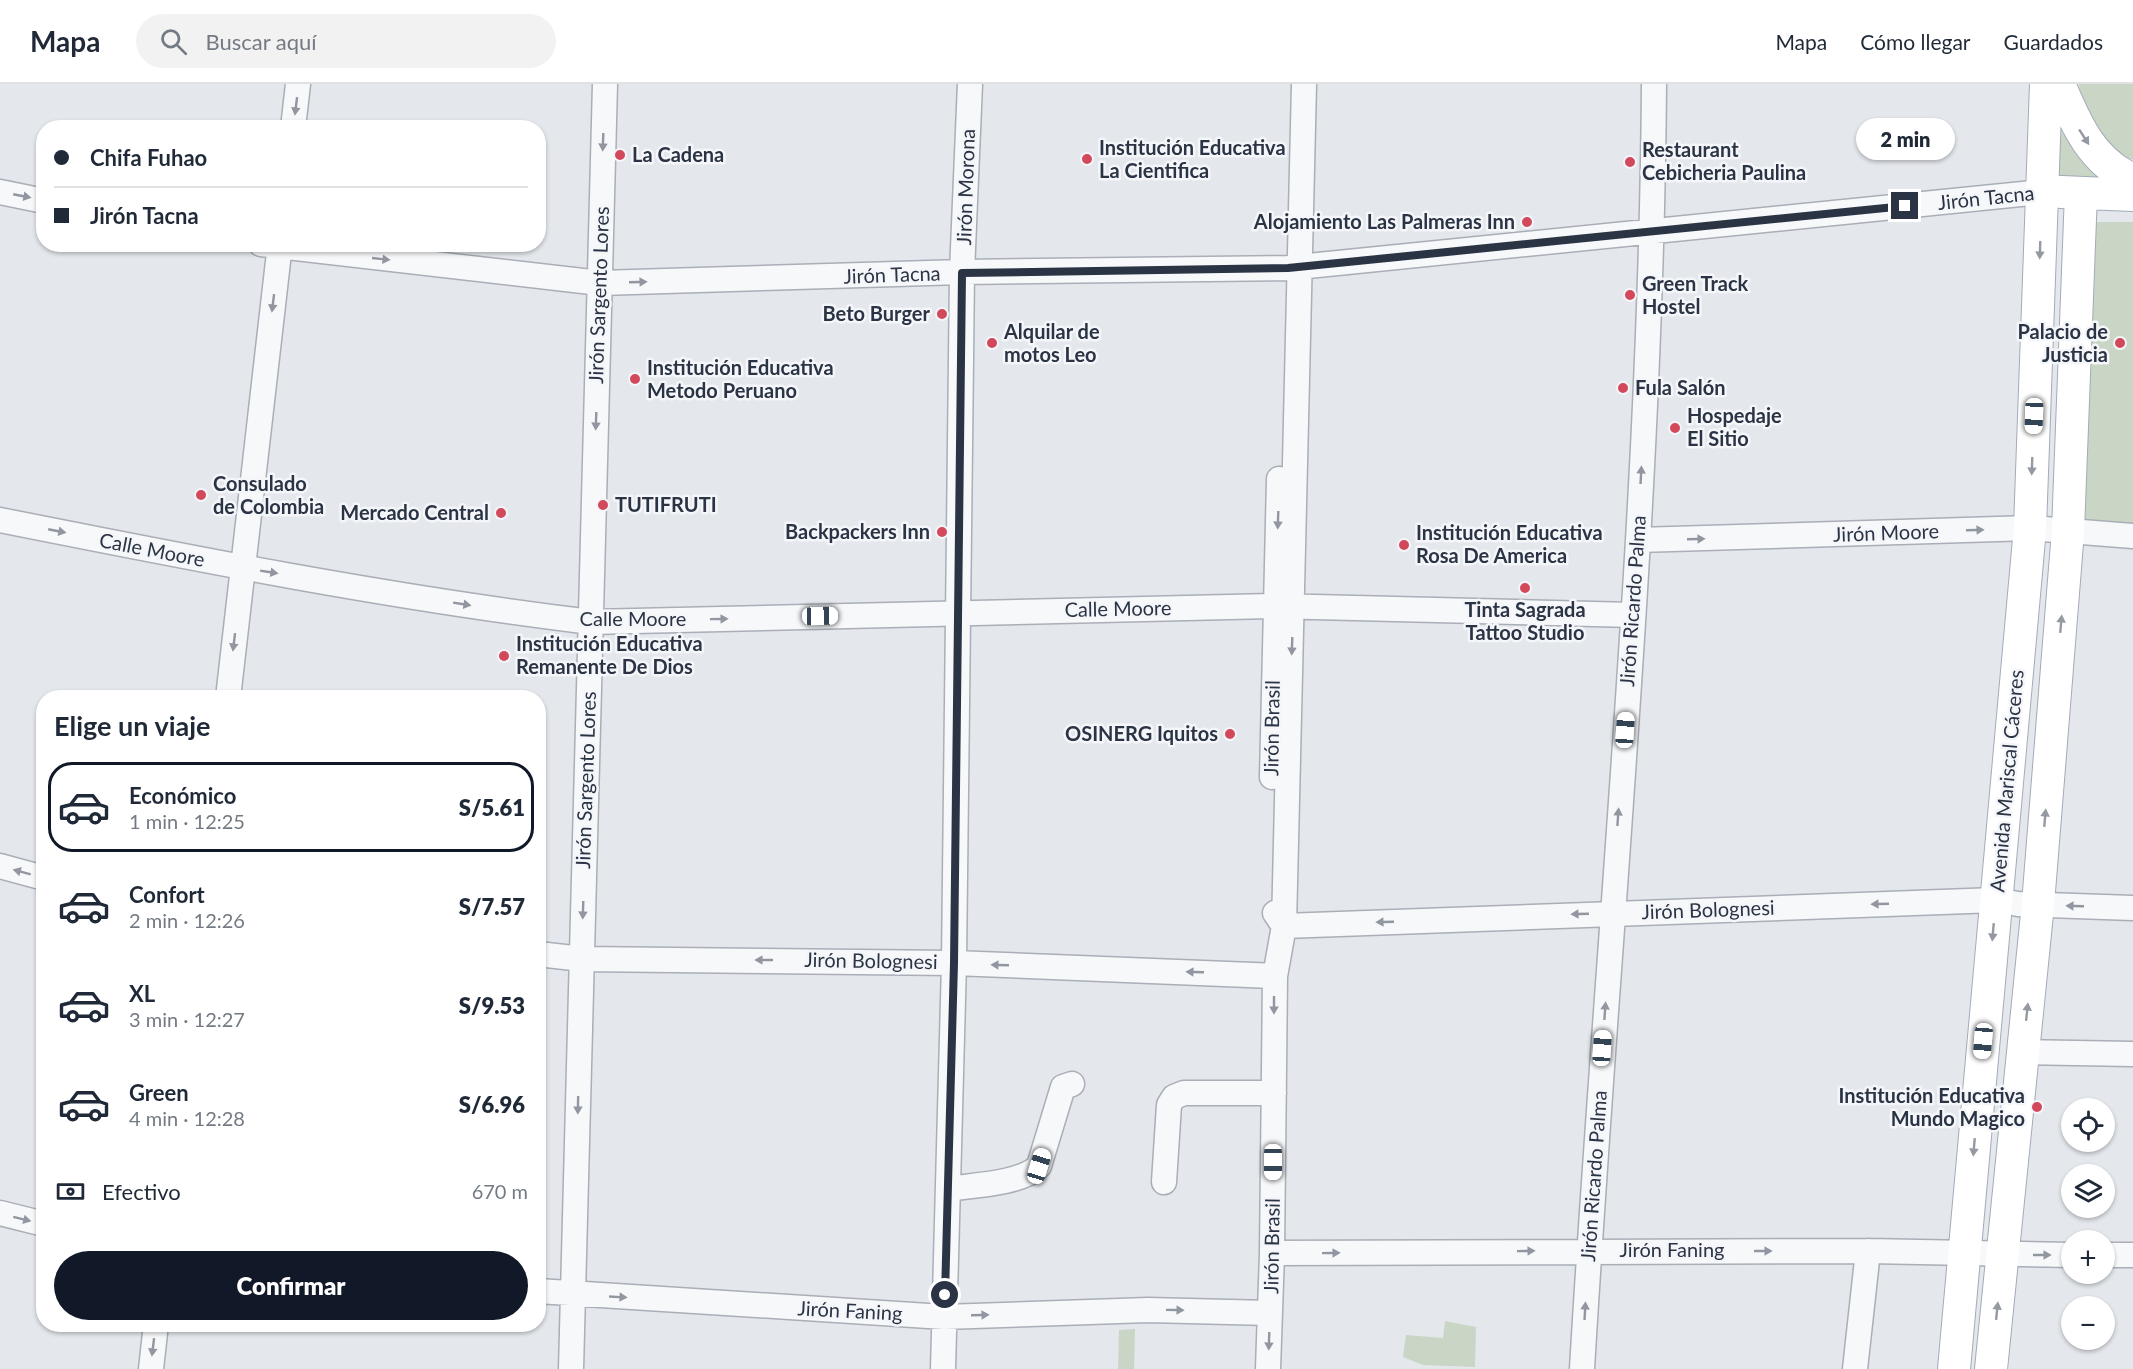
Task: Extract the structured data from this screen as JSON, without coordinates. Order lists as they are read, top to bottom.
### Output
{
  "streets": {
    "main road": ["Jirón Tacna", "Avenida Mariscal Cáceres"],
    "street": [
      "Jirón Morona",
      "Jirón Sargento Lores",
      "Jirón Moore",
      "Calle Moore",
      "Jirón Ricardo Palma",
      "Jirón Brasil",
      "Jirón Bolognesi",
      "Jirón Faning"
    ]
  },
  "crossings": [
    ["Jirón Morona", "Jirón Tacna"],
    ["Jirón Morona", "Calle Moore"],
    ["Jirón Morona", "Jirón Bolognesi"],
    ["Jirón Morona", "Jirón Faning"],
    ["Jirón Tacna", "Jirón Sargento Lores"],
    ["Jirón Tacna", "Jirón Ricardo Palma"],
    ["Jirón Tacna", "Avenida Mariscal Cáceres"],
    ["Jirón Sargento Lores", "Calle Moore"],
    ["Jirón Sargento Lores", "Jirón Bolognesi"],
    ["Jirón Sargento Lores", "Jirón Faning"],
    ["Jirón Moore", "Jirón Ricardo Palma"],
    ["Jirón Moore", "Avenida Mariscal Cáceres"],
    ["Calle Moore", "Jirón Ricardo Palma"],
    ["Calle Moore", "Jirón Brasil"],
    ["Jirón Ricardo Palma", "Jirón Bolognesi"],
    ["Jirón Ricardo Palma", "Jirón Faning"],
    ["Jirón Brasil", "Jirón Bolognesi"],
    ["Jirón Brasil", "Jirón Faning"],
    ["Avenida Mariscal Cáceres", "Jirón Bolognesi"],
    ["Avenida Mariscal Cáceres", "Jirón Faning"]
  ],
  "one_way": [
    "Jirón Tacna",
    "Jirón Sargento Lores",
    "Jirón Moore",
    "Calle Moore",
    "Jirón Ricardo Palma",
    "Jirón Brasil",
    "Jirón Bolognesi",
    "Jirón Faning"
  ],
  "places": [
    "La Cadena",
    "Institución Educativa La Cientifica",
    "Restaurant Cebicheria Paulina",
    "Alojamiento Las Palmeras Inn",
    "Green Track Hostel",
    "Beto Burger",
    "Alquilar de motos Leo",
    "Palacio de Justicia",
    "Institución Educativa Metodo Peruano",
    "Fula Salón",
    "Hospedaje El Sitio",
    "Consulado de Colombia",
    "TUTIFRUTI",
    "Mercado Central",
    "Backpackers Inn",
    "Institución Educativa Rosa De America",
    "Tinta Sagrada Tattoo Studio",
    "Institución Educativa Remanente De Dios",
    "OSINERG Iquitos",
    "Institución Educativa Mundo Magico"
  ],
  "page": {
    "header": "Mapa",
    "search": "Buscar aquí",
    "nav": ["Mapa", "Cómo llegar", "Guardados"],
    "bubble": "2 min",
    "banner": ["Chifa Fuhao", "Jirón Tacna"],
    "heading": "Elige un viaje",
    "list": [
      {
        "name": "Económico",
        "note": "1 min · 12:25",
        "value": "S/5.61"
      },
      {
        "name": "Confort",
        "note": "2 min · 12:26",
        "value": "S/7.57"
      },
      {
        "name": "XL",
        "note": "3 min · 12:27",
        "value": "S/9.53"
      },
      {
        "name": "Green",
        "note": "4 min · 12:28",
        "value": "S/6.96"
      }
    ],
    "map_buttons": ["+", "−"],
    "pay": ["Efectivo", "670 m"],
    "buttons": "Confirmar"
  }
}
